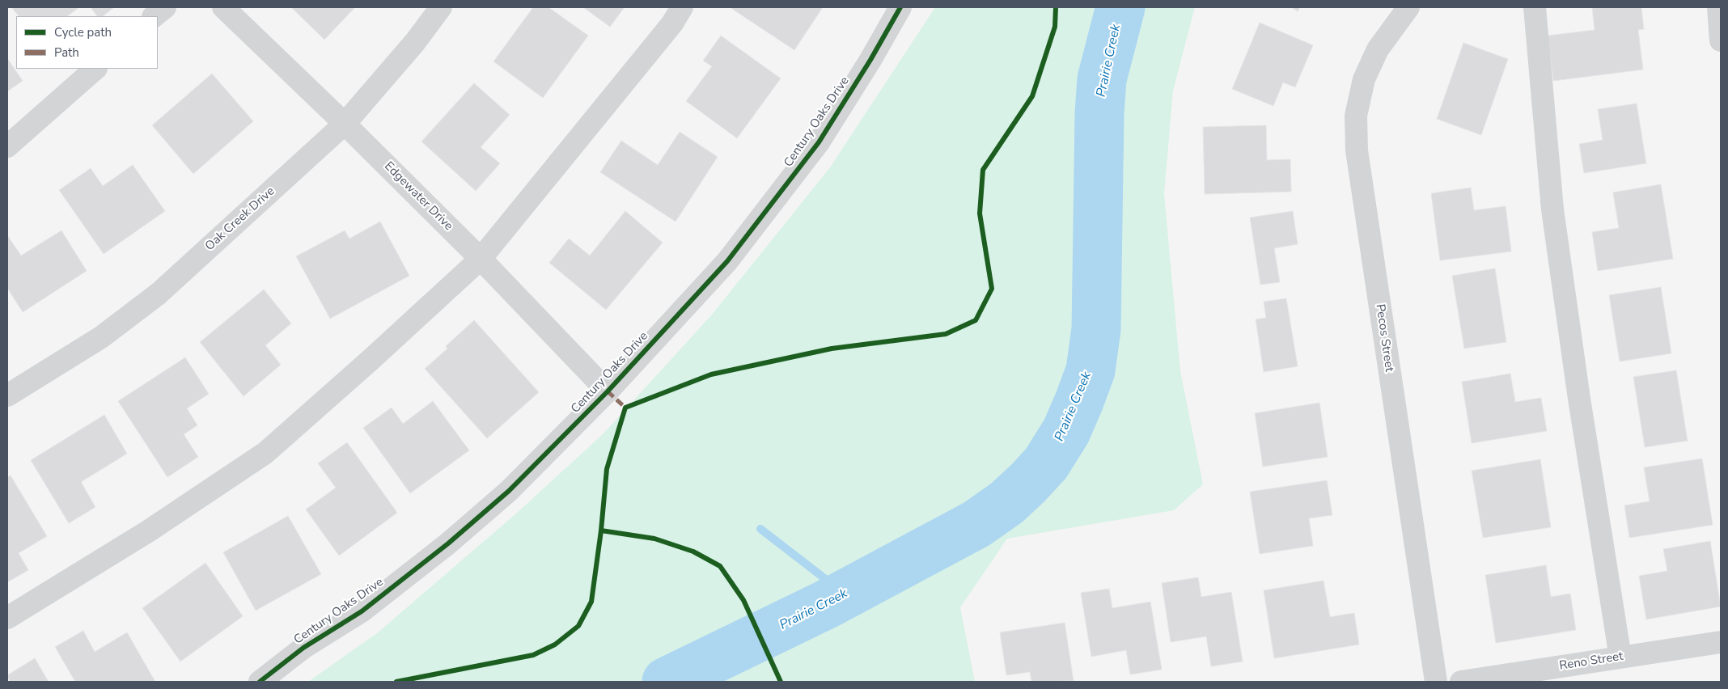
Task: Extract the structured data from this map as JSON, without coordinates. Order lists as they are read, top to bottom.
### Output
{
  "streets": {
    "street": [
      "Century Oaks Drive",
      "Edgewater Drive",
      "Oak Creek Drive",
      "Pecos Street",
      "Reno Street"
    ]
  },
  "crossings": [
    ["Century Oaks Drive", "Edgewater Drive"],
    ["Edgewater Drive", "Oak Creek Drive"]
  ],
  "water": ["Prairie Creek"],
  "legend": ["Cycle path", "Path"]
}
